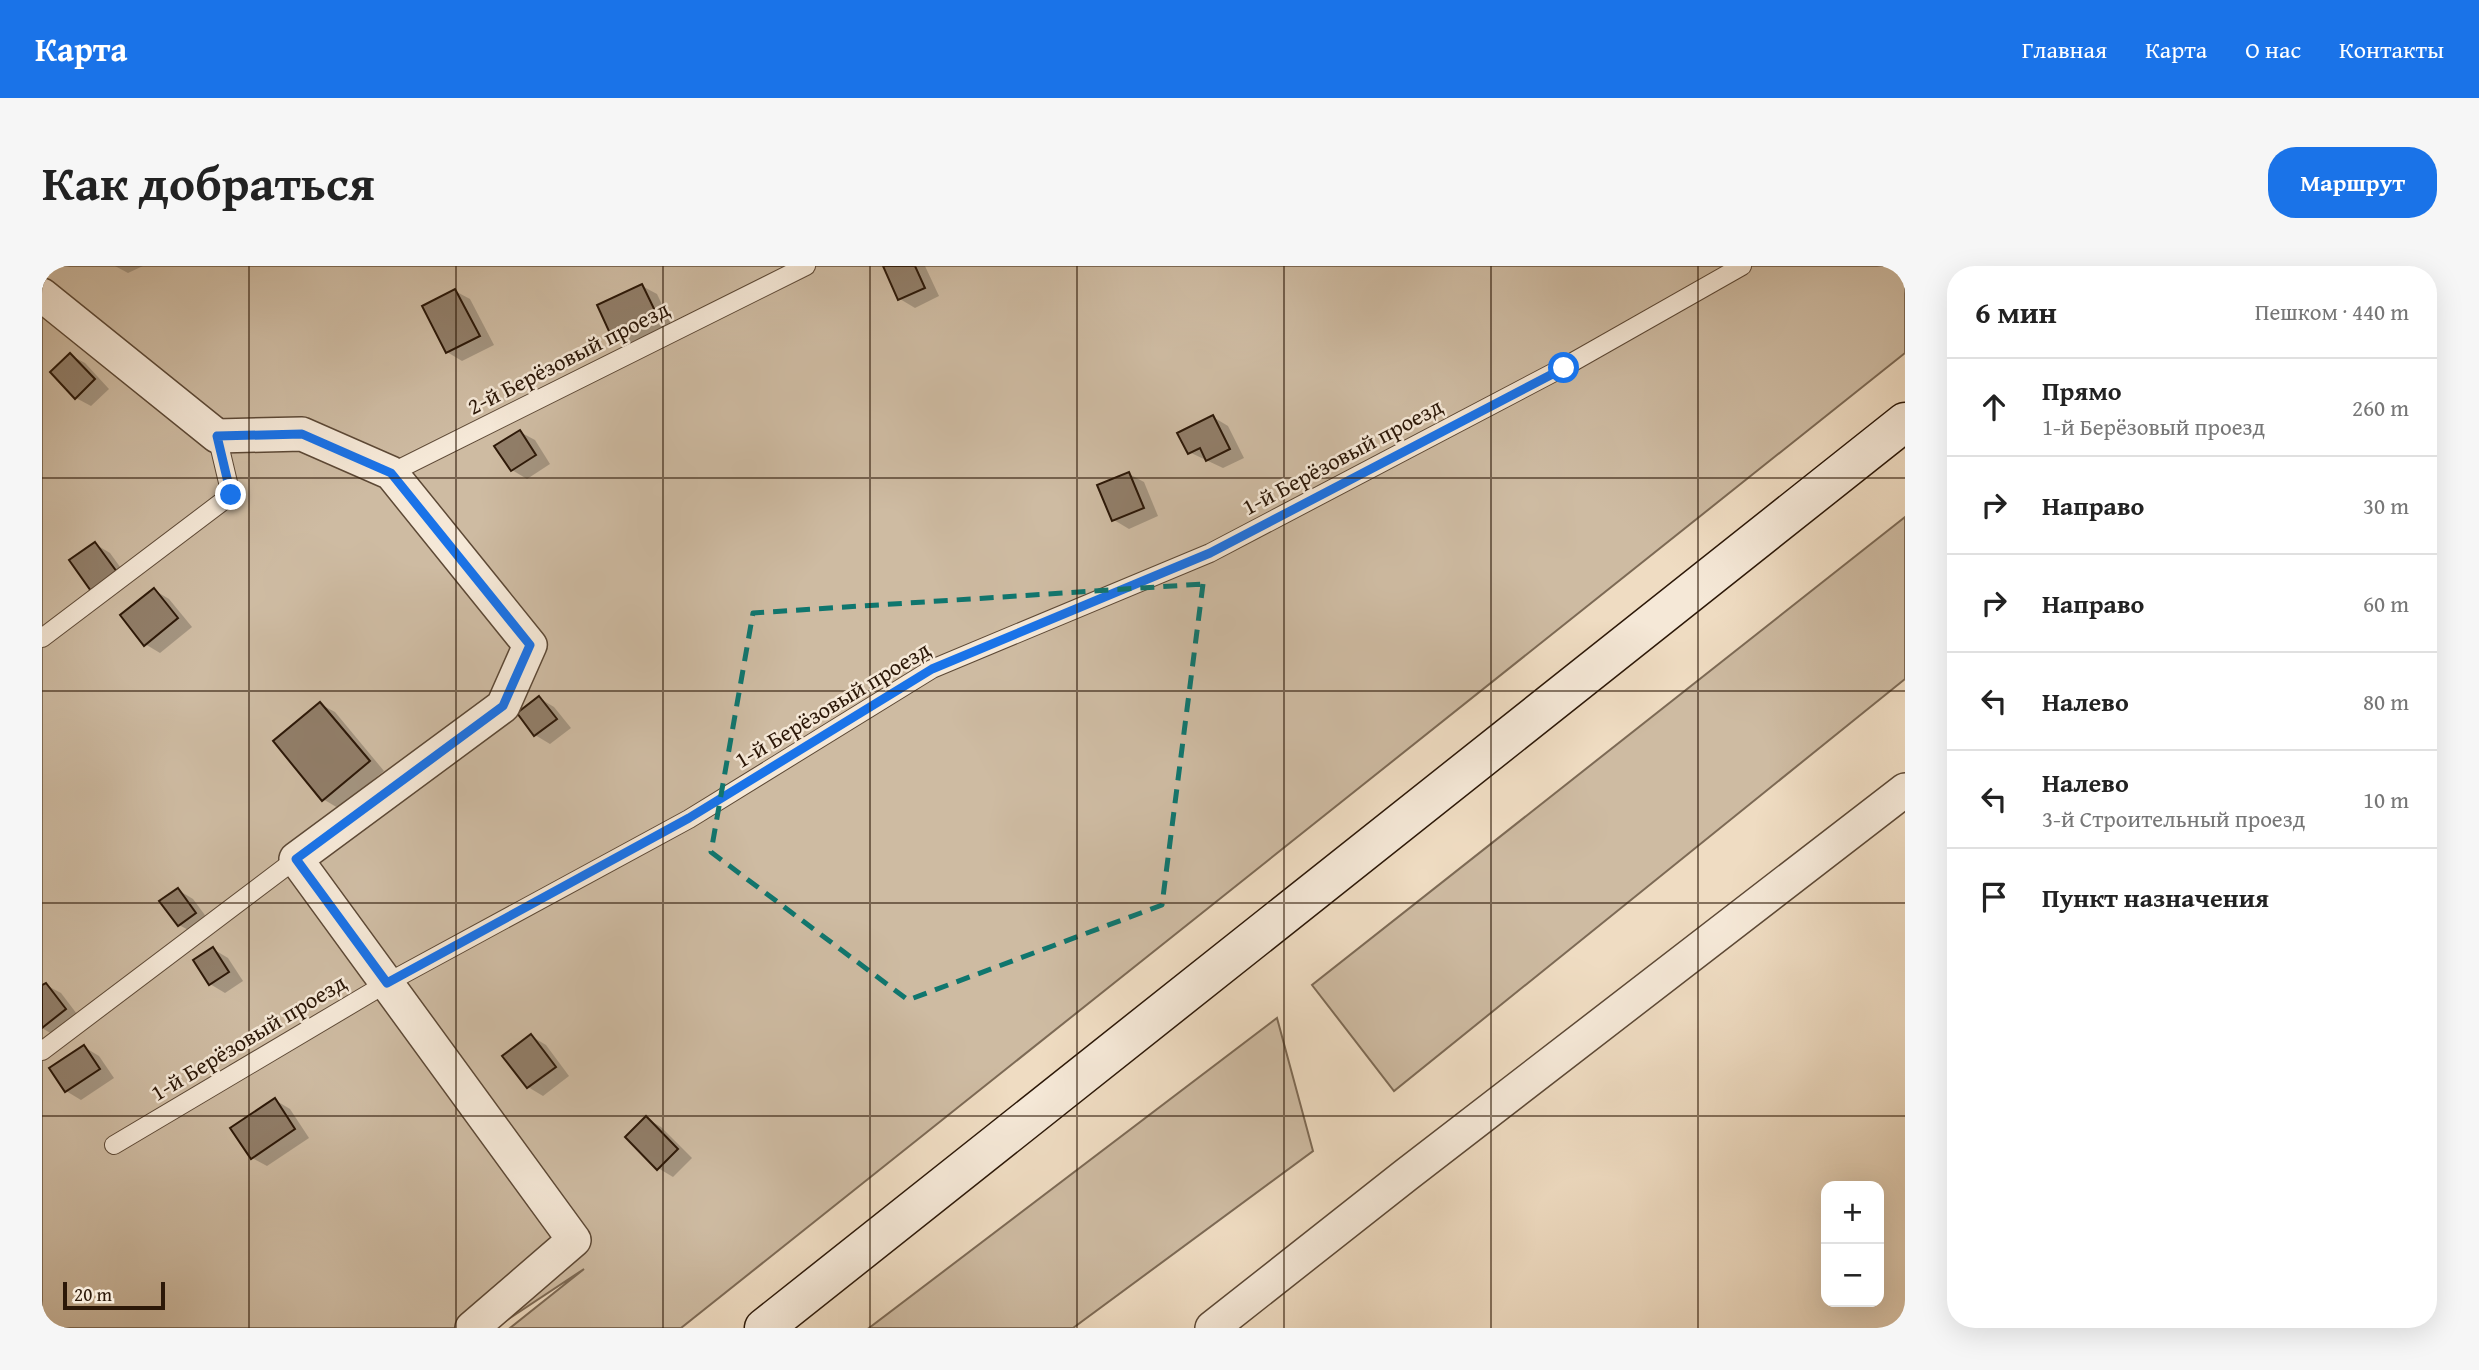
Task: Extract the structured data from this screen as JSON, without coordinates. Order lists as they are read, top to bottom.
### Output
{
  "streets": {
    "lane": ["2-й Берёзовый проезд", "1-й Берёзовый проезд"]
  },
  "scale_bar": "20 m",
  "page": {
    "header": "Карта",
    "nav": [
      "Главная",
      "Карта",
      "О нас",
      "Контакты"
    ],
    "title": "Как добраться",
    "buttons": "Маршрут",
    "heading": ["6 мин", "Пешком · 440 m"],
    "list": [
      ["Прямо", "1-й Берёзовый проезд", "260 m"],
      ["Направо", "30 m"],
      ["Направо", "60 m"],
      ["Налево", "80 m"],
      ["Налево", "3-й Строительный проезд", "10 m"],
      "Пункт назначения"
    ],
    "map_buttons": ["+", "−"],
    "scale": "20 m"
  }
}
